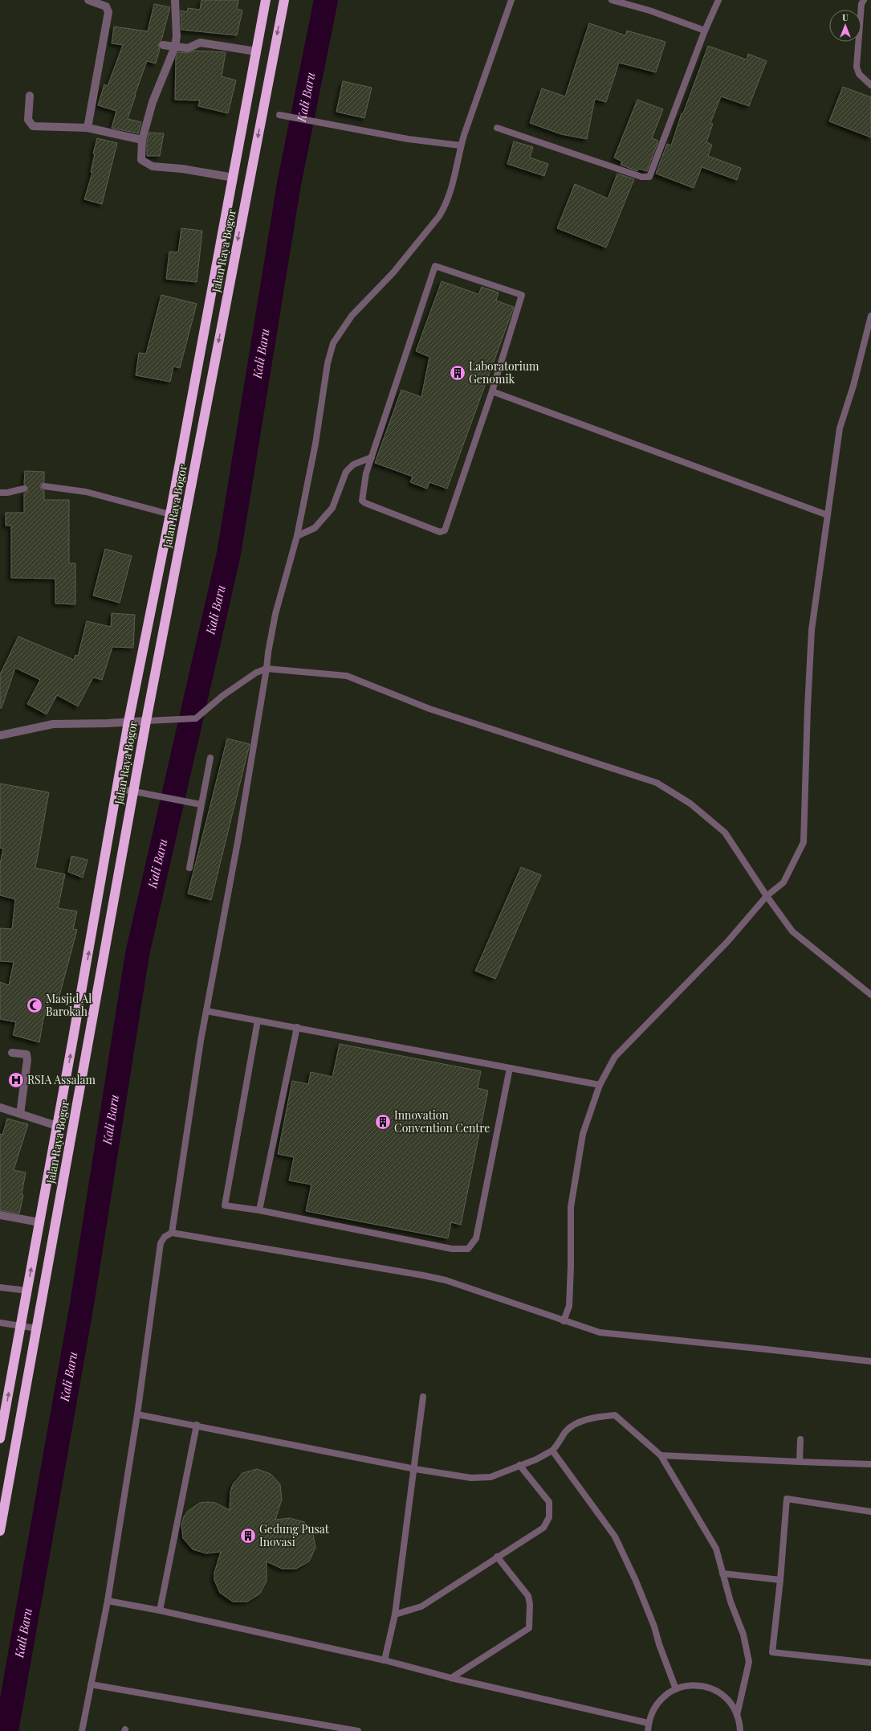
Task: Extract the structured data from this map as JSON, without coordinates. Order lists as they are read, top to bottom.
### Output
{
  "streets": {
    "highway": ["Jalan Raya Bogor"]
  },
  "water": ["Kali Baru"],
  "places": {
    "building": ["Laboratorium Genomik", "Innovation Convention Centre", "Gedung Pusat Inovasi"],
    "mosque": ["Masjid Al Barokah"],
    "hospital": ["RSIA Assalam"]
  },
  "north": "top"
}
